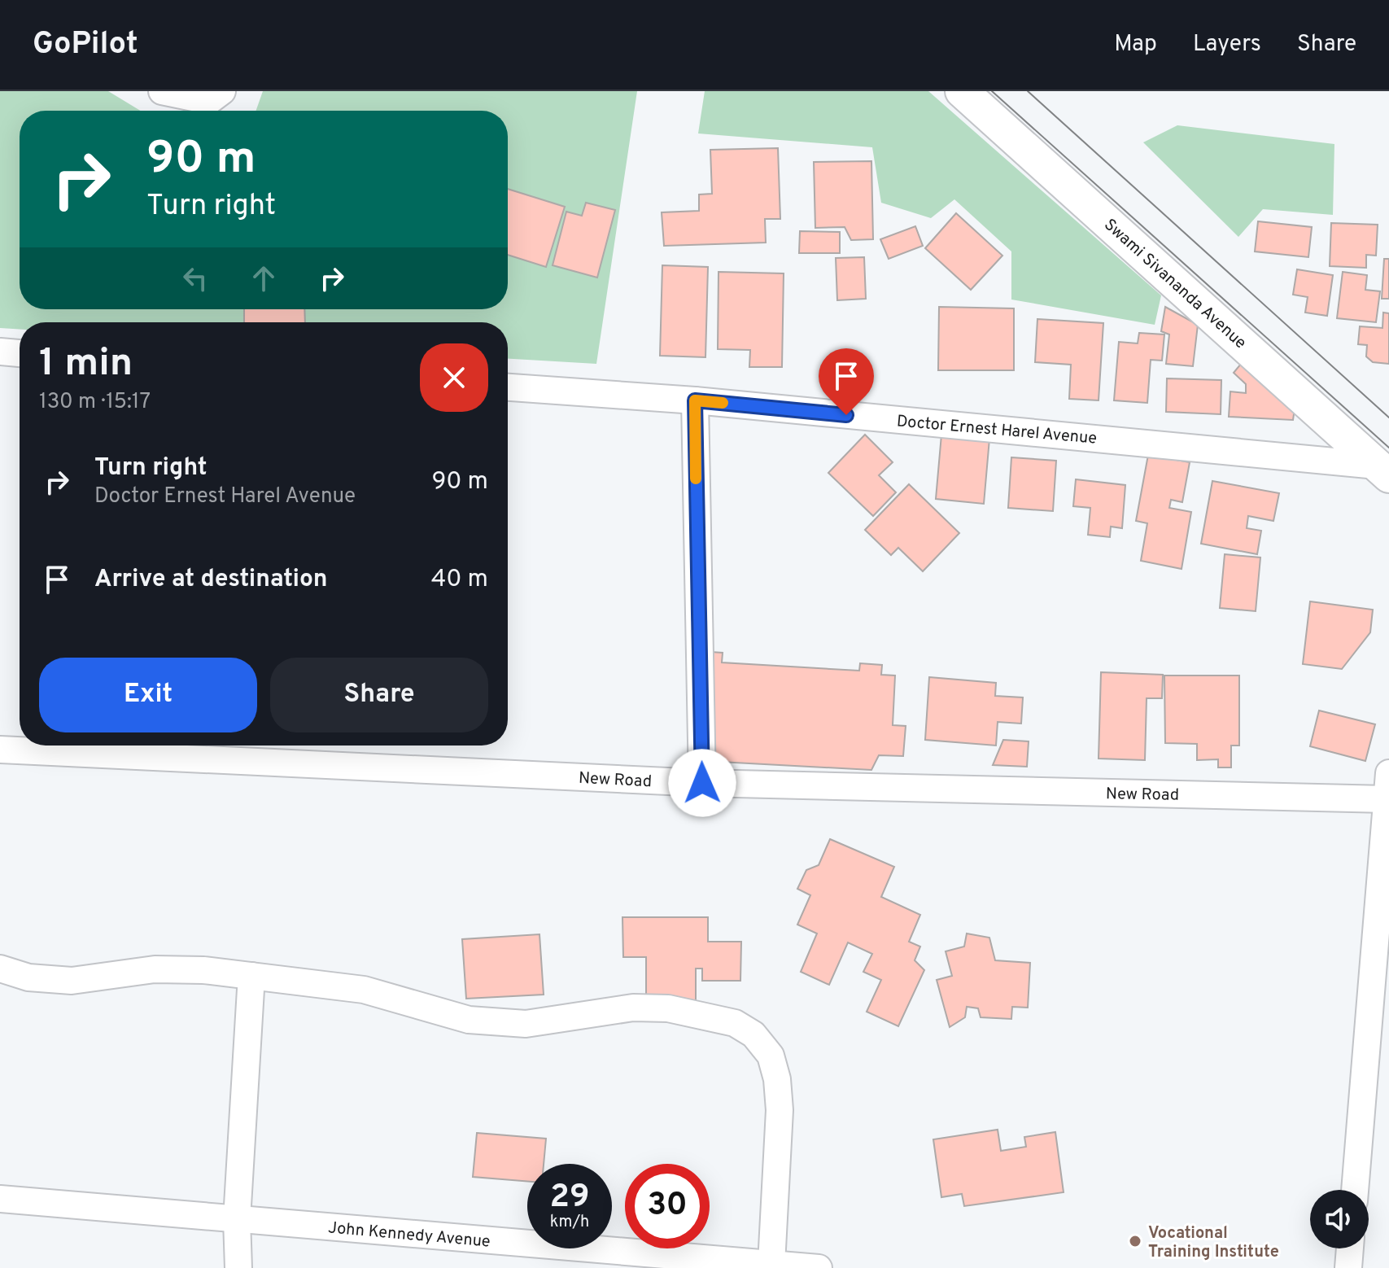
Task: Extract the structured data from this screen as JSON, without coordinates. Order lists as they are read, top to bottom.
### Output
{
  "streets": {
    "street": [
      "Swami Sivananda Avenue",
      "Doctor Ernest Harel Avenue",
      "New Road",
      "John Kennedy Avenue"
    ]
  },
  "crossings": [
    ["Swami Sivananda Avenue", "Doctor Ernest Harel Avenue"]
  ],
  "places": ["Vocational Training Institute"],
  "page": {
    "header": "GoPilot",
    "nav": ["Map", "Layers", "Share"],
    "turn": ["90 m", "Turn right"],
    "heading": ["1 min", "130 m · 15:17"],
    "list": [
      {
        "name": "Turn right",
        "note": "Doctor Ernest Harel Avenue",
        "value": "90 m"
      },
      {
        "name": "Arrive at destination",
        "value": "40 m"
      }
    ],
    "buttons": ["Exit", "Share"],
    "speed": "29 km/h",
    "limit": "30"
  }
}
